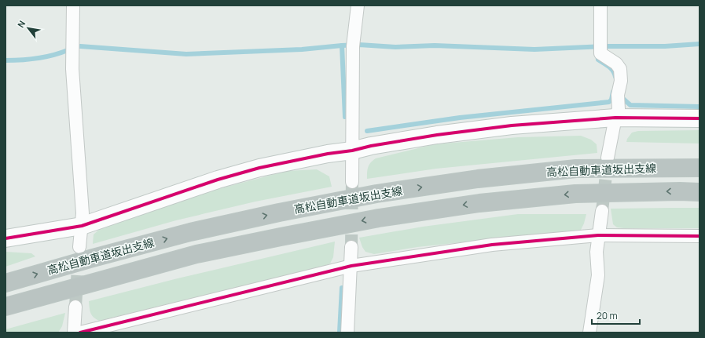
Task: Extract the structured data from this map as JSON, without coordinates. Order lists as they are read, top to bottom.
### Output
{
  "streets": {
    "highway": ["高松自動車道坂出支線"]
  },
  "scale_bar": "20 m",
  "north": "top left"
}
